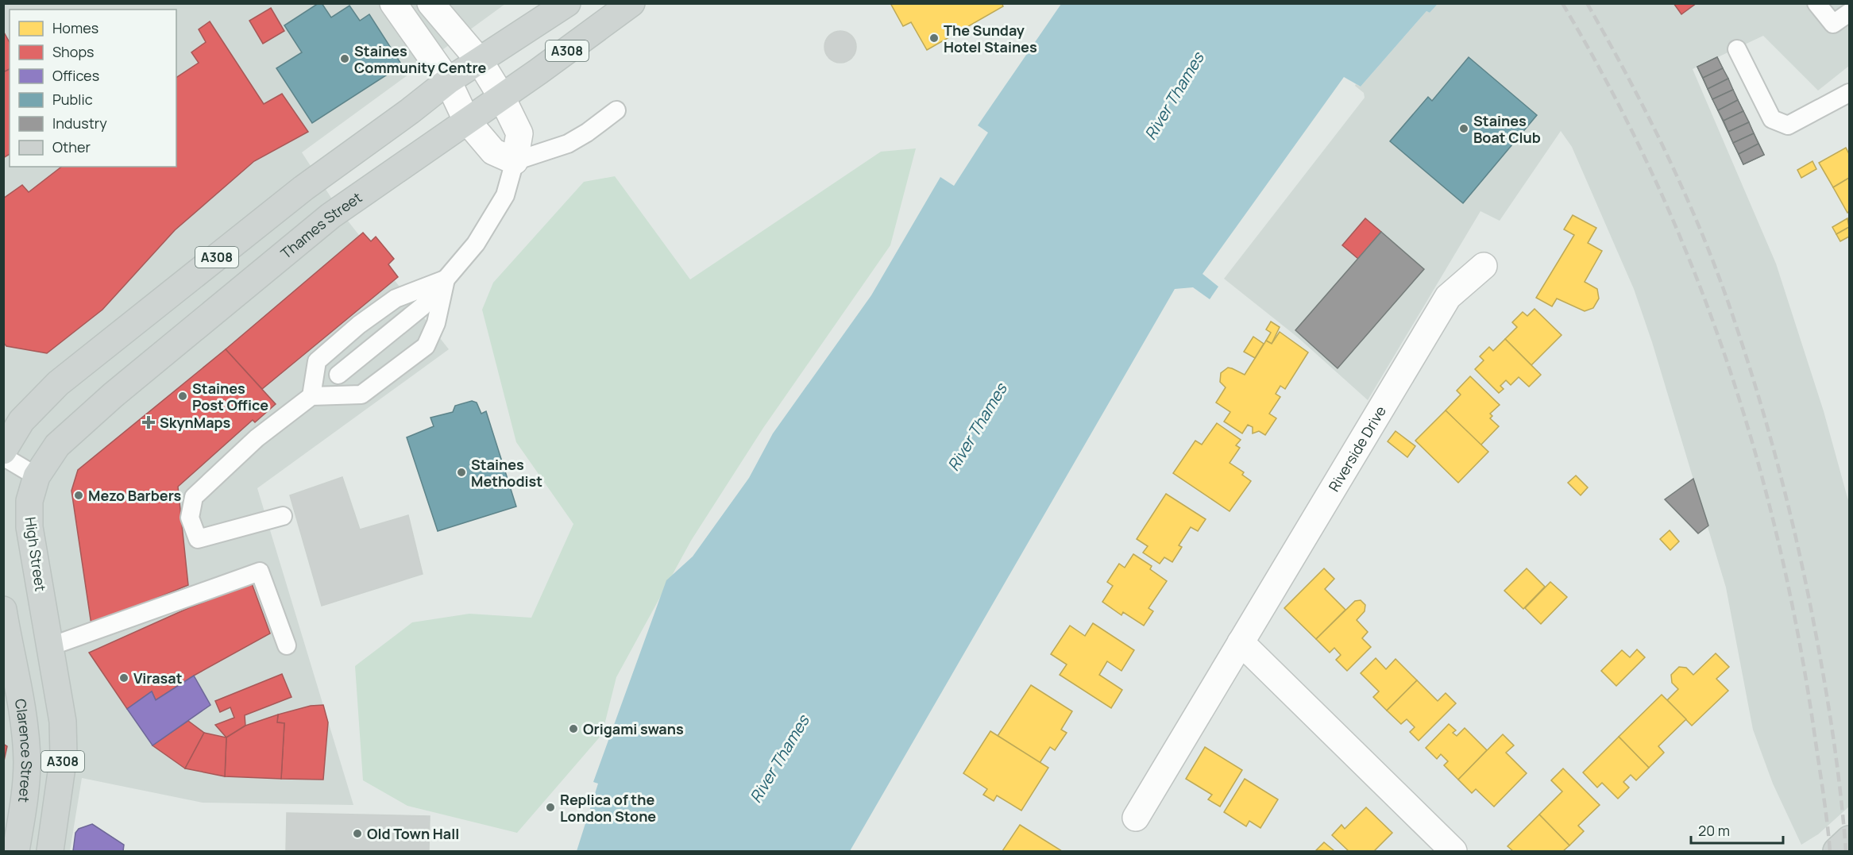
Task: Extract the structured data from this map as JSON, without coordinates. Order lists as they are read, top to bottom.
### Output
{
  "streets": {
    "main road": [
      "A308",
      "Thames Street",
      "High Street",
      "Clarence Street"
    ],
    "street": ["Riverside Drive"]
  },
  "crossings": [
    ["A308", "High Street"],
    ["Thames Street", "High Street"]
  ],
  "water": ["River Thames"],
  "places": {
    "other": [
      "The Sunday Hotel Staines",
      "Staines Community Centre",
      "Staines Boat Club",
      "Staines Post Office",
      "Staines Methodist",
      "Mezo Barbers",
      "Virasat",
      "Origami swans",
      "Replica of the London Stone",
      "Old Town Hall"
    ],
    "health": ["SkynMaps"]
  },
  "legend": [
    "Homes",
    "Shops",
    "Offices",
    "Public",
    "Industry",
    "Other"
  ],
  "scale_bar": "20 m"
}
